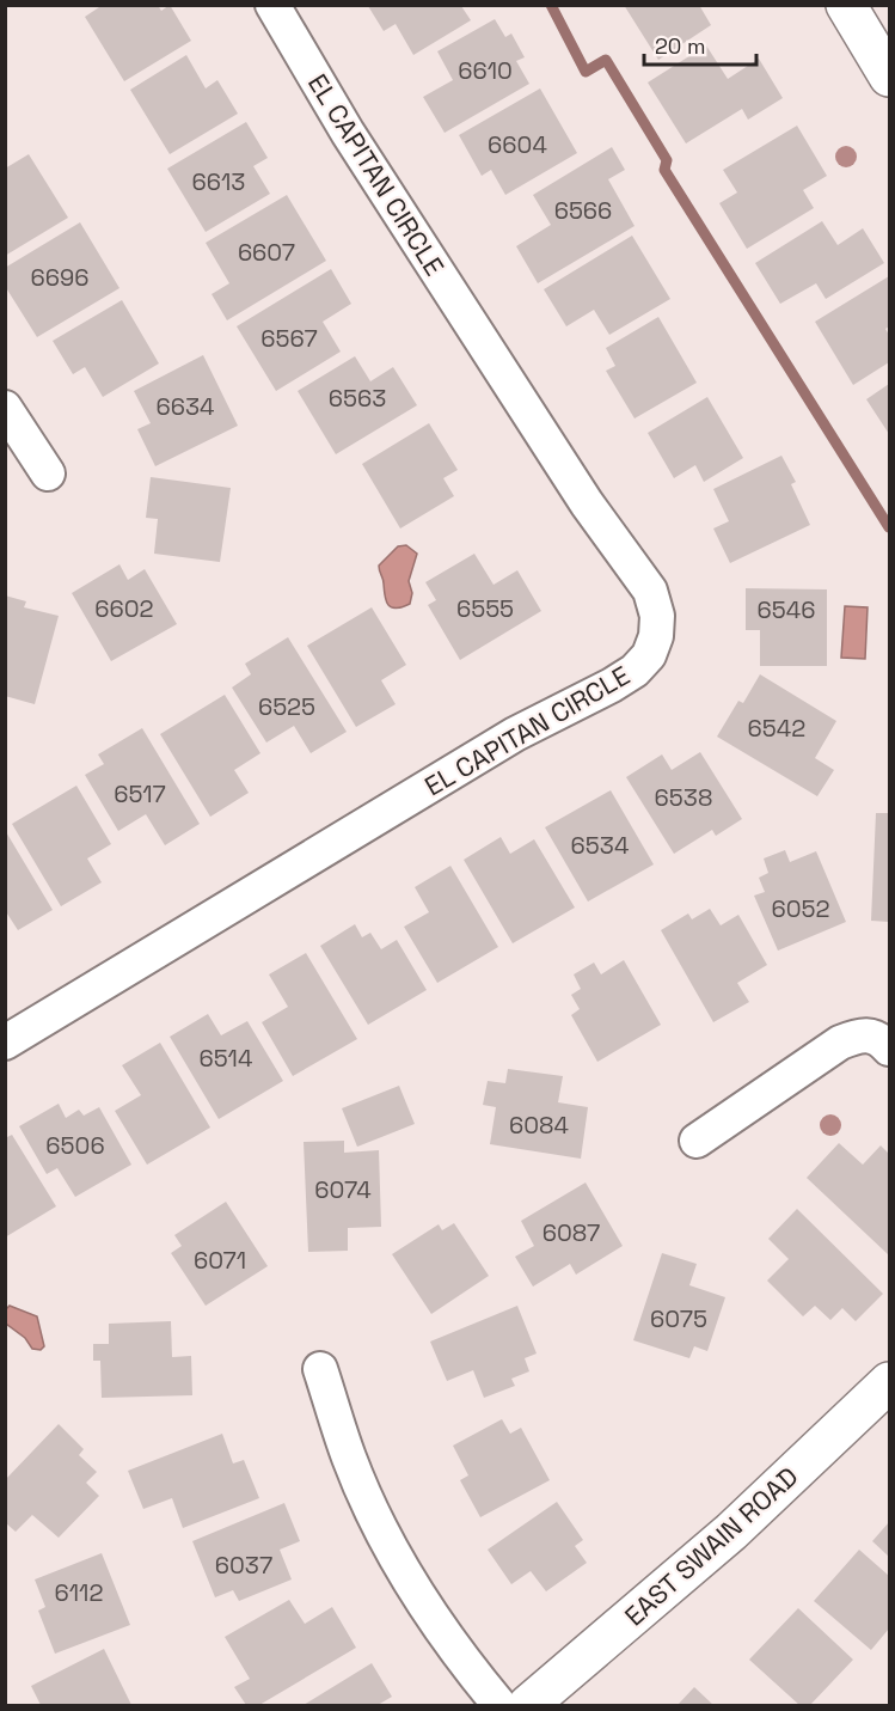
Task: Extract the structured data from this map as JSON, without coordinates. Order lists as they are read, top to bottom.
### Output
{
  "streets": {
    "street": ["EL CAPITAN CIRCLE", "EAST SWAIN ROAD"]
  },
  "house_numbers": [
    "6610",
    "6604",
    "6613",
    "6566",
    "6607",
    "6696",
    "6567",
    "6563",
    "6634",
    "6602",
    "6555",
    "6546",
    "6525",
    "6542",
    "6517",
    "6538",
    "6534",
    "6052",
    "6514",
    "6084",
    "6506",
    "6074",
    "6087",
    "6071",
    "6075",
    "6037",
    "6112"
  ],
  "scale_bar": "20 m"
}
